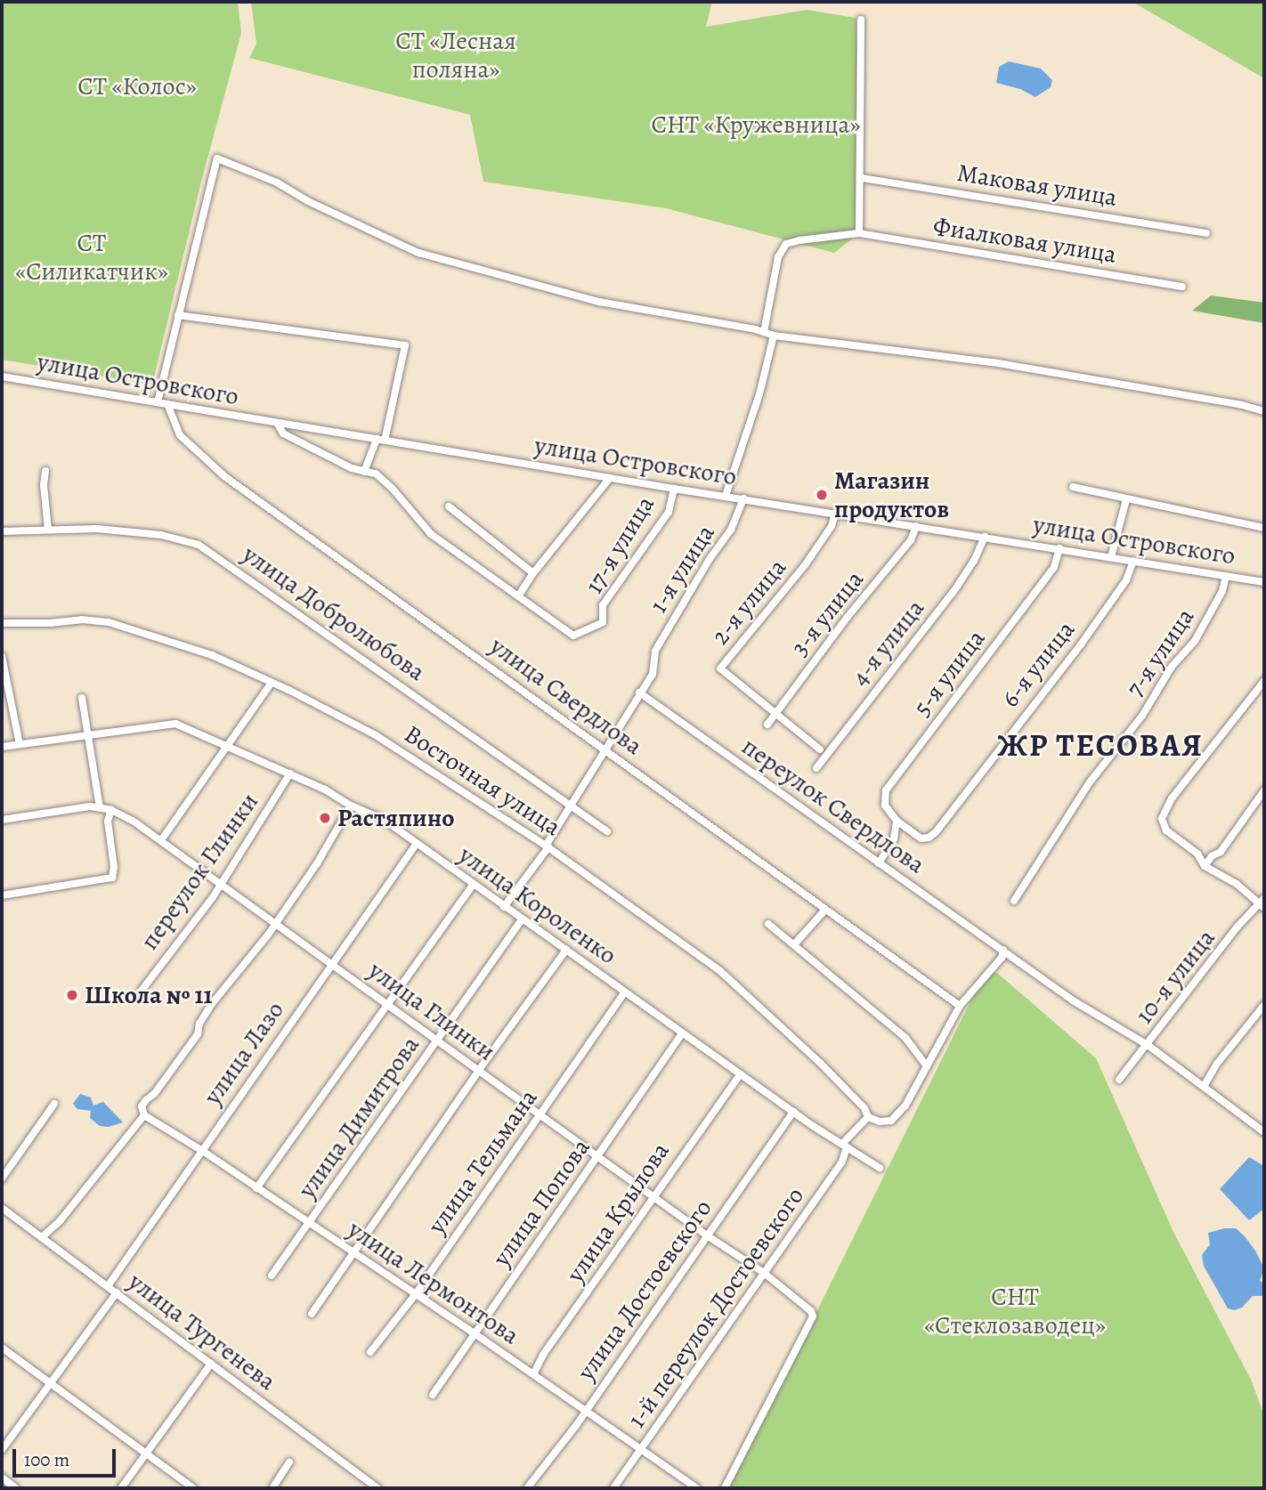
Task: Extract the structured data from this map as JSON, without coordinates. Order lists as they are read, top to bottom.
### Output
{
  "streets": {
    "street": [
      "Маковая улица",
      "Фиалковая улица",
      "улица Островского",
      "17-я улица",
      "1-я улица",
      "2-я улица",
      "улица Добролюбова",
      "3-я улица",
      "4-я улица",
      "7-я улица",
      "6-я улица",
      "5-я улица",
      "улица Свердлова",
      "Восточная улица",
      "переулок Свердлова",
      "переулок Глинки",
      "улица Короленко",
      "10-я улица",
      "улица Глинки",
      "улица Лазо",
      "улица Димитрова",
      "улица Тельмана",
      "улица Попова",
      "улица Крылова",
      "улица Лермонтова",
      "улица Достоевского",
      "1-й переулок Достоевского",
      "улица Тургенева"
    ]
  },
  "crossings": [
    ["улица Островского", "17-я улица"],
    ["улица Островского", "1-я улица"],
    ["улица Островского", "2-я улица"],
    ["улица Островского", "3-я улица"],
    ["улица Островского", "4-я улица"],
    ["улица Островского", "7-я улица"],
    ["улица Островского", "6-я улица"],
    ["улица Островского", "5-я улица"],
    ["улица Островского", "улица Свердлова"],
    ["1-я улица", "улица Добролюбова"],
    ["1-я улица", "улица Свердлова"],
    ["1-я улица", "Восточная улица"],
    ["1-я улица", "переулок Свердлова"],
    ["1-я улица", "улица Короленко"],
    ["2-я улица", "3-я улица"],
    ["6-я улица", "5-я улица"],
    ["Восточная улица", "1-й переулок Достоевского"],
    ["переулок Свердлова", "10-я улица"],
    ["переулок Глинки", "улица Короленко"],
    ["переулок Глинки", "улица Глинки"],
    ["улица Короленко", "улица Лазо"],
    ["улица Короленко", "улица Димитрова"],
    ["улица Короленко", "улица Тельмана"],
    ["улица Короленко", "улица Попова"],
    ["улица Короленко", "улица Крылова"],
    ["улица Короленко", "улица Достоевского"],
    ["улица Короленко", "1-й переулок Достоевского"],
    ["улица Глинки", "улица Лазо"],
    ["улица Глинки", "улица Димитрова"],
    ["улица Глинки", "улица Тельмана"],
    ["улица Глинки", "улица Попова"],
    ["улица Глинки", "улица Крылова"],
    ["улица Глинки", "улица Достоевского"],
    ["улица Глинки", "1-й переулок Достоевского"],
    ["улица Лазо", "улица Лермонтова"],
    ["улица Лазо", "улица Тургенева"],
    ["улица Димитрова", "улица Лермонтова"],
    ["улица Тельмана", "улица Лермонтова"],
    ["улица Попова", "улица Лермонтова"],
    ["улица Крылова", "улица Лермонтова"],
    ["улица Лермонтова", "улица Достоевского"],
    ["улица Лермонтова", "1-й переулок Достоевского"]
  ],
  "districts": ["ЖР ТЕСОВАЯ"],
  "parks": [
    "СТ «Лесная поляна»",
    "СТ «Колос»",
    "СНТ «Кружевница»",
    "СТ «Силикатчик»",
    "СНТ «Стеклозаводец»"
  ],
  "places": ["Магазин продуктов", "Растяпино", "Школа № 11"],
  "scale_bar": "100 m"
}
